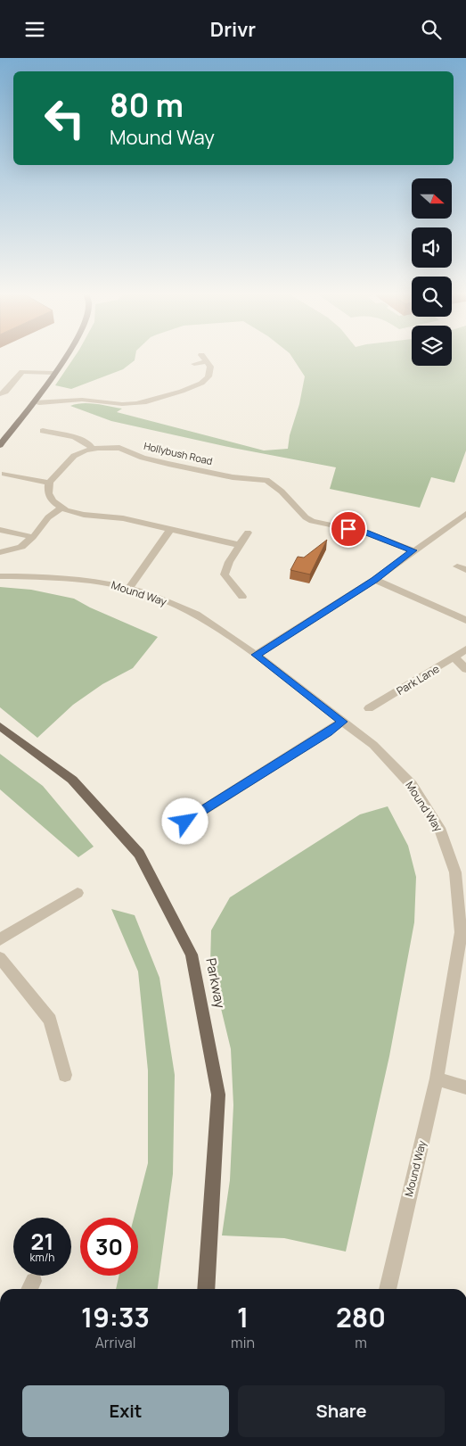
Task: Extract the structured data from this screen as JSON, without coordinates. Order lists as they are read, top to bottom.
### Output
{
  "streets": {
    "main road": ["Parkway"],
    "street": ["Hollybush Road", "Mound Way", "Park Lane"]
  },
  "north": "right",
  "page": {
    "header": "Drivr",
    "turn": ["80 m", "Mound Way"],
    "speed": "21 km/h",
    "limit": "30",
    "eta": [
      "19:33",
      "Arrival",
      "1",
      "min",
      "280",
      "m"
    ],
    "buttons": ["Exit", "Share"]
  }
}
